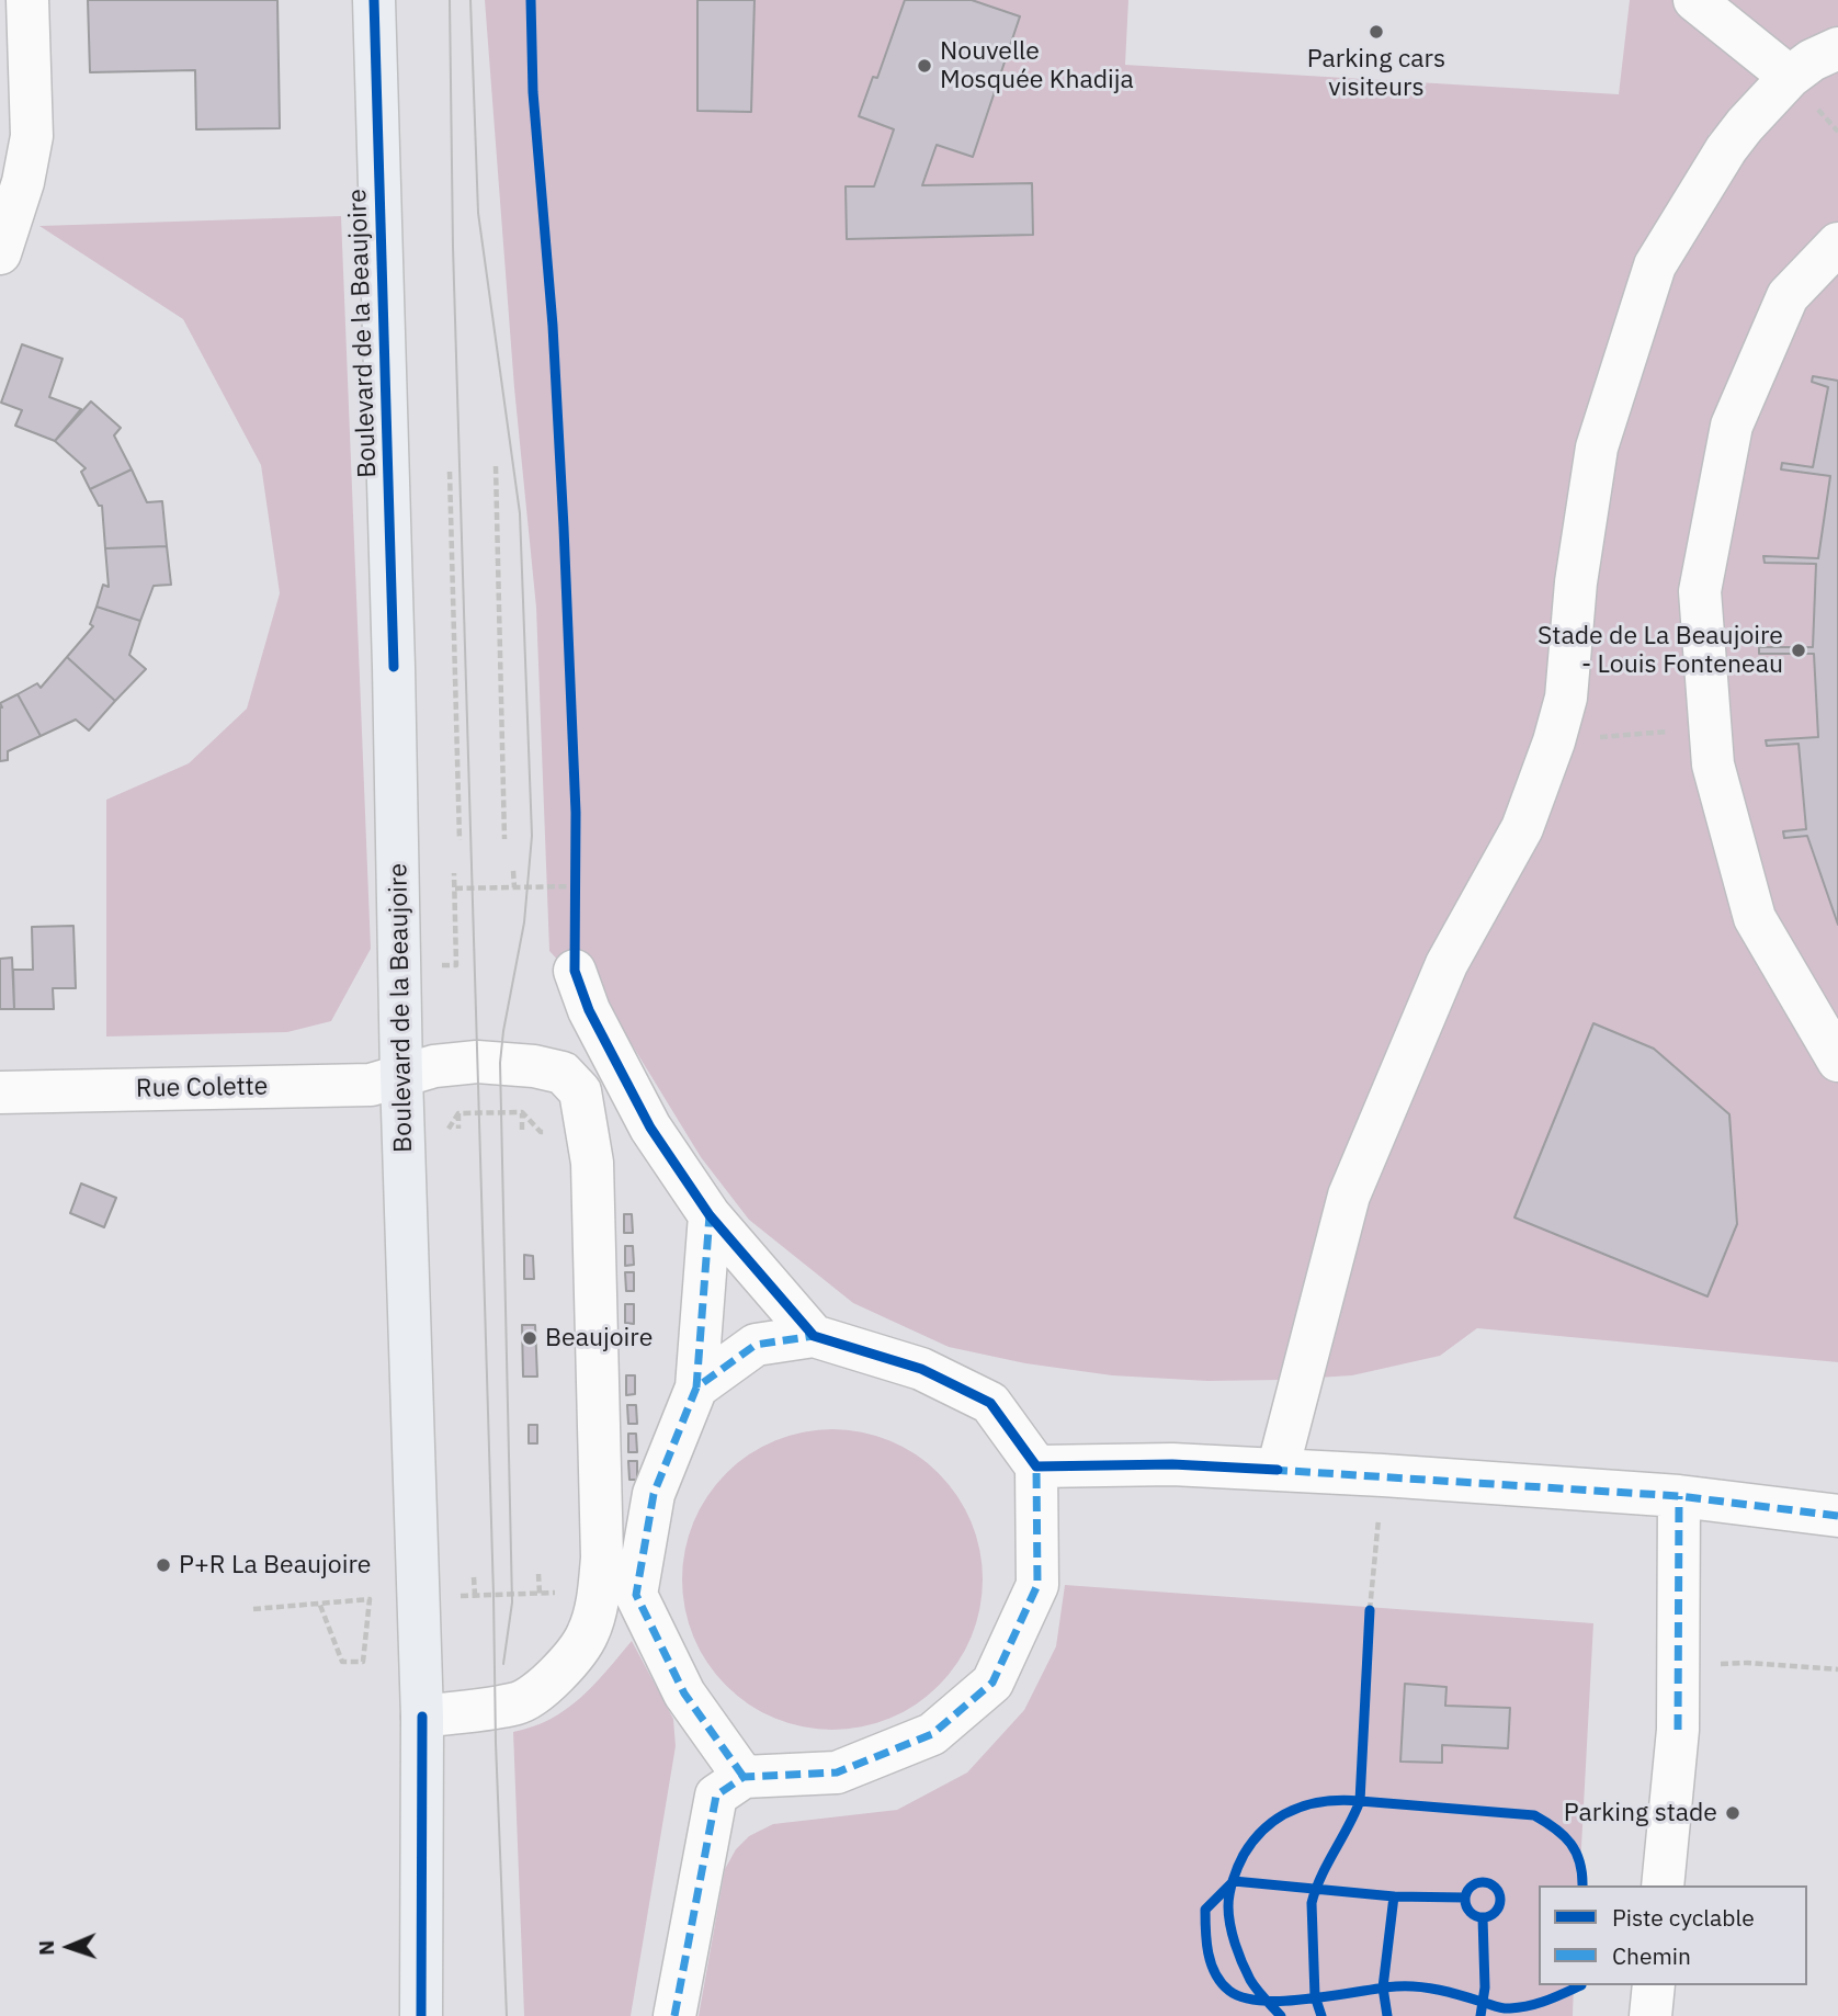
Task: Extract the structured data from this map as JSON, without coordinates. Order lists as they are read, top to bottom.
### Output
{
  "streets": {
    "main road": ["Boulevard de la Beaujoire"],
    "street": ["Rue Colette"]
  },
  "crossings": [
    ["Boulevard de la Beaujoire", "Rue Colette"]
  ],
  "places": [
    "Parking cars visiteurs",
    "Nouvelle Mosquée Khadija",
    "Stade de La Beaujoire - Louis Fonteneau",
    "Beaujoire",
    "P+R La Beaujoire",
    "Parking stade"
  ],
  "legend": ["Piste cyclable", "Chemin"],
  "north": "left"
}
